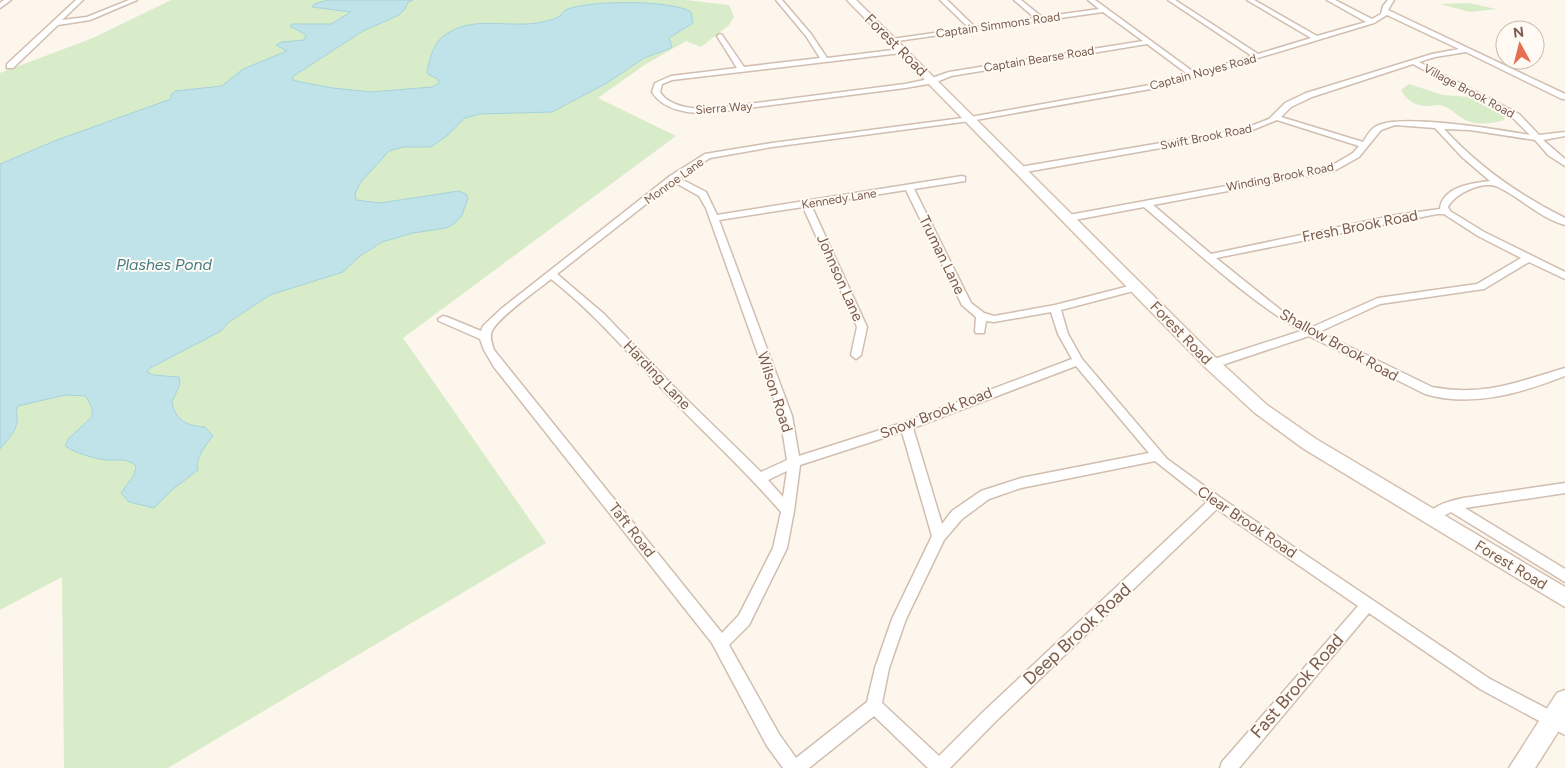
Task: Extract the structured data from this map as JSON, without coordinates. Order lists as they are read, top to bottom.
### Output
{
  "streets": {
    "main road": ["Forest Road"],
    "street": [
      "Captain Simmons Road",
      "Captain Bearse Road",
      "Captain Noyes Road",
      "Village Brook Road",
      "Sierra Way",
      "Swift Brook Road",
      "Winding Brook Road",
      "Monroe Lane",
      "Kennedy Lane",
      "Fresh Brook Road",
      "Truman Lane",
      "Johnson Lane",
      "Shallow Brook Road",
      "Harding Lane",
      "Wilson Road",
      "Snow Brook Road",
      "Clear Brook Road",
      "Taft Road",
      "Deep Brook Road",
      "Fast Brook Road"
    ]
  },
  "crossings": [
    ["Captain Simmons Road", "Forest Road"],
    ["Captain Simmons Road", "Sierra Way"],
    ["Forest Road", "Captain Bearse Road"],
    ["Forest Road", "Captain Noyes Road"],
    ["Forest Road", "Sierra Way"],
    ["Forest Road", "Swift Brook Road"],
    ["Forest Road", "Winding Brook Road"],
    ["Forest Road", "Monroe Lane"],
    ["Captain Bearse Road", "Sierra Way"],
    ["Captain Noyes Road", "Monroe Lane"],
    ["Village Brook Road", "Swift Brook Road"],
    ["Village Brook Road", "Winding Brook Road"],
    ["Winding Brook Road", "Shallow Brook Road"],
    ["Monroe Lane", "Harding Lane"],
    ["Monroe Lane", "Wilson Road"],
    ["Monroe Lane", "Taft Road"],
    ["Kennedy Lane", "Truman Lane"],
    ["Kennedy Lane", "Johnson Lane"],
    ["Kennedy Lane", "Wilson Road"],
    ["Fresh Brook Road", "Shallow Brook Road"],
    ["Harding Lane", "Wilson Road"],
    ["Wilson Road", "Snow Brook Road"],
    ["Wilson Road", "Taft Road"],
    ["Snow Brook Road", "Clear Brook Road"],
    ["Clear Brook Road", "Deep Brook Road"],
    ["Clear Brook Road", "Fast Brook Road"]
  ],
  "water": ["Plashes Pond"],
  "north": "top"
}
